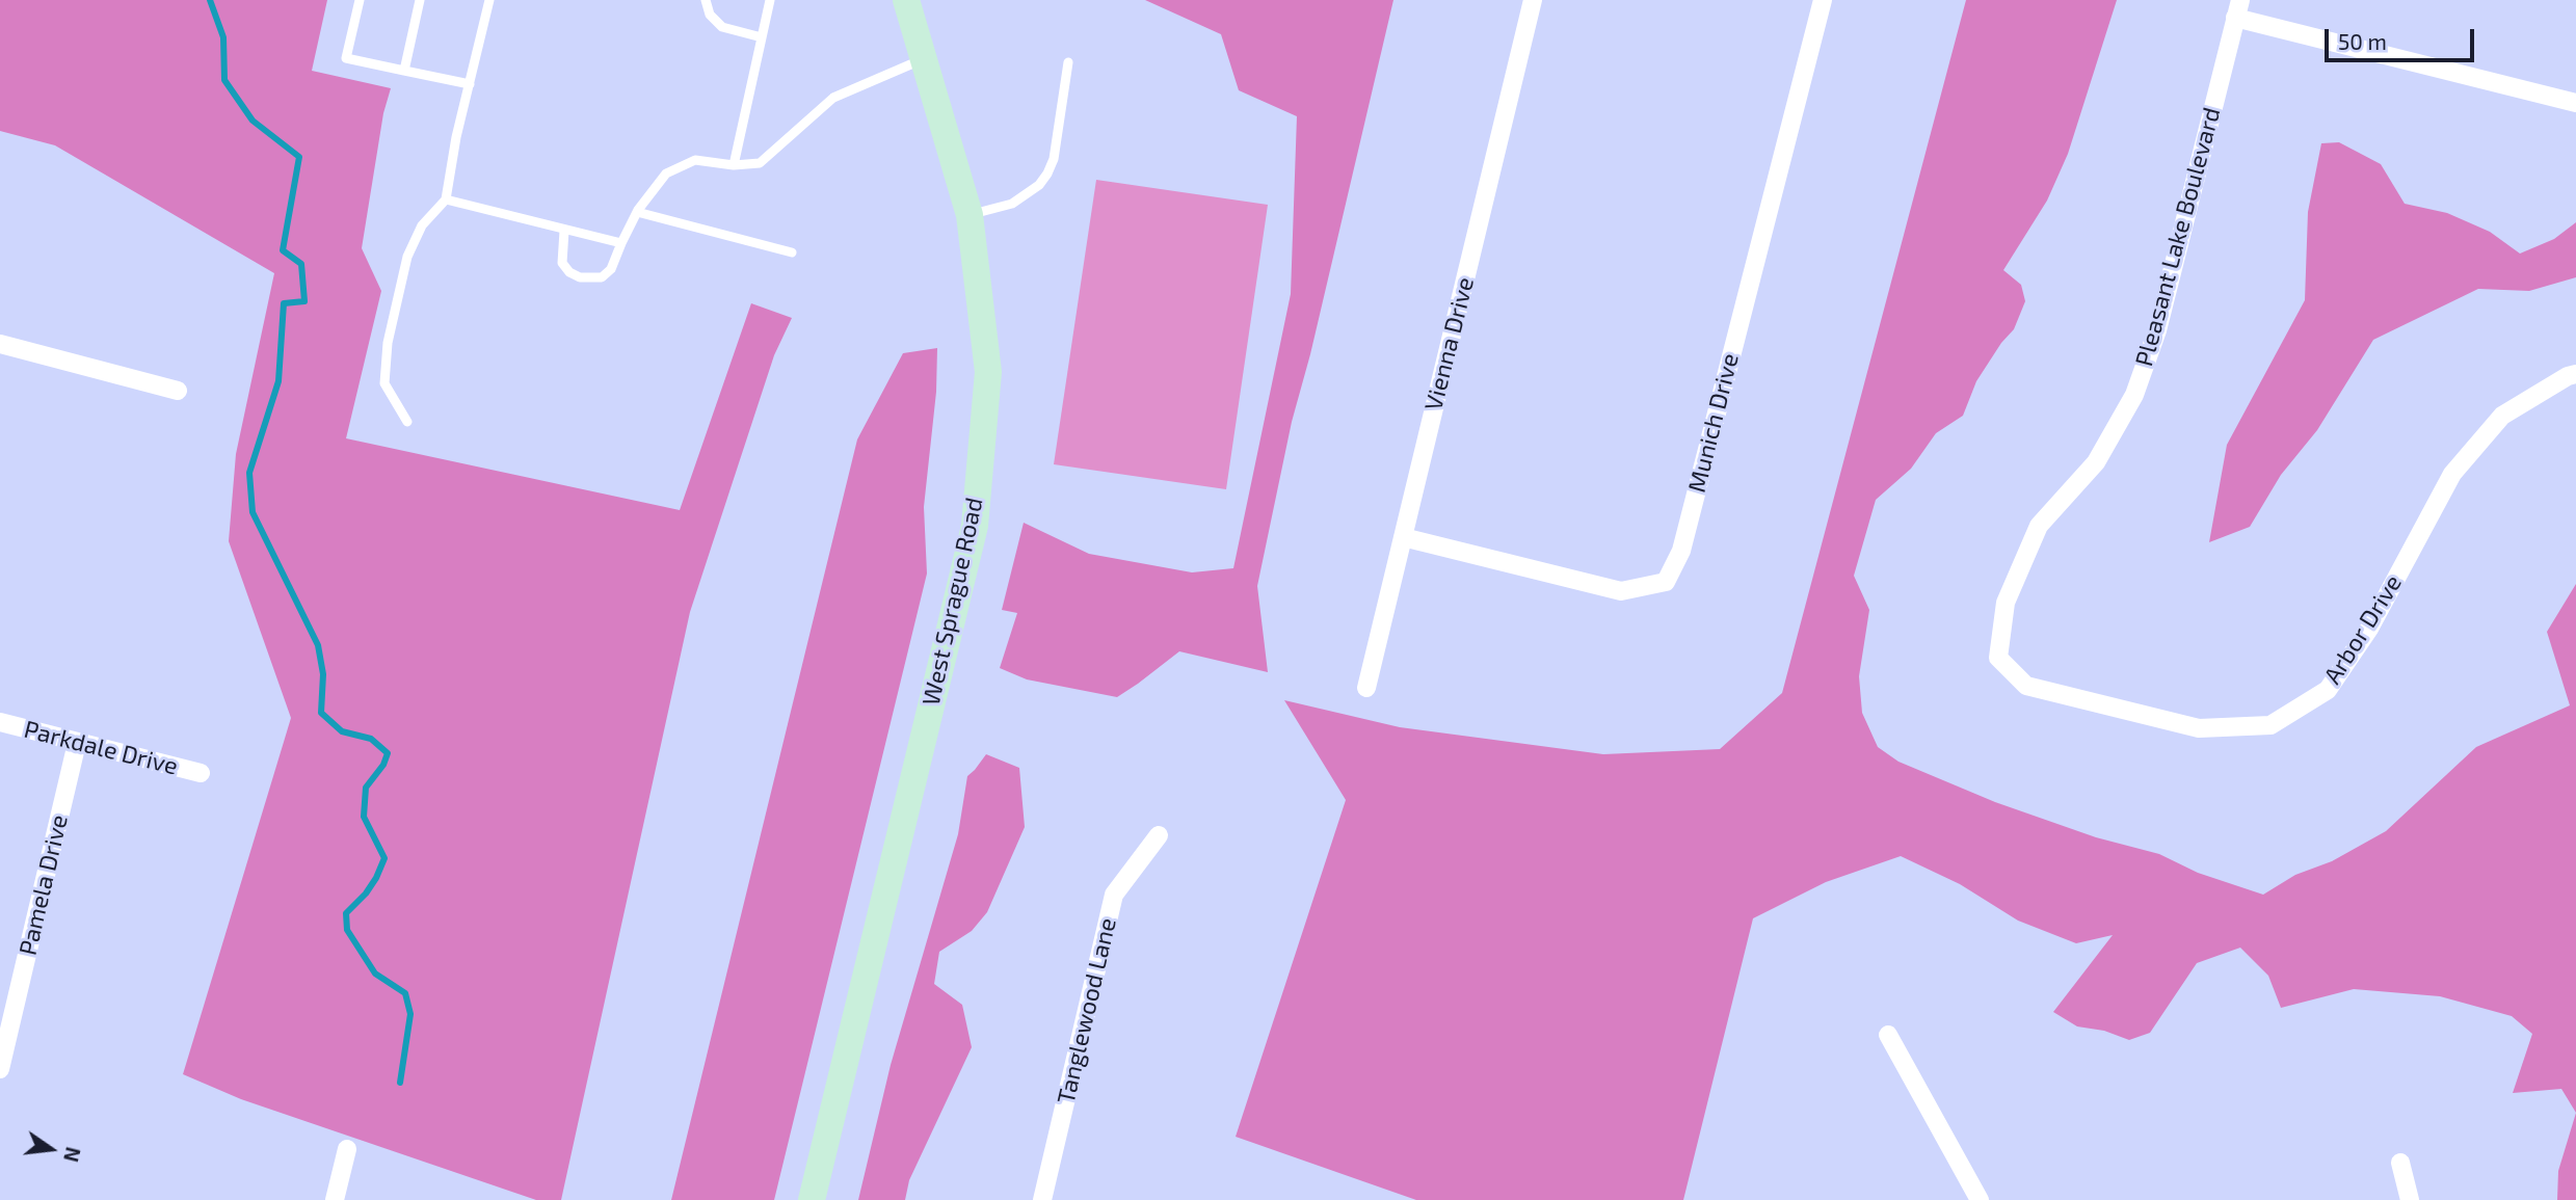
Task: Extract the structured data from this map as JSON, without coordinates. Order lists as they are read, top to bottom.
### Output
{
  "streets": {
    "street": [
      "Pleasant Lake Boulevard",
      "Vienna Drive",
      "Munich Drive",
      "West Sprague Road",
      "Arbor Drive",
      "Parkdale Drive",
      "Pamela Drive",
      "Tanglewood Lane"
    ]
  },
  "crossings": [
    ["Pleasant Lake Boulevard", "Arbor Drive"],
    ["Vienna Drive", "Munich Drive"],
    ["Parkdale Drive", "Pamela Drive"]
  ],
  "scale_bar": "50 m",
  "north": "right"
}
